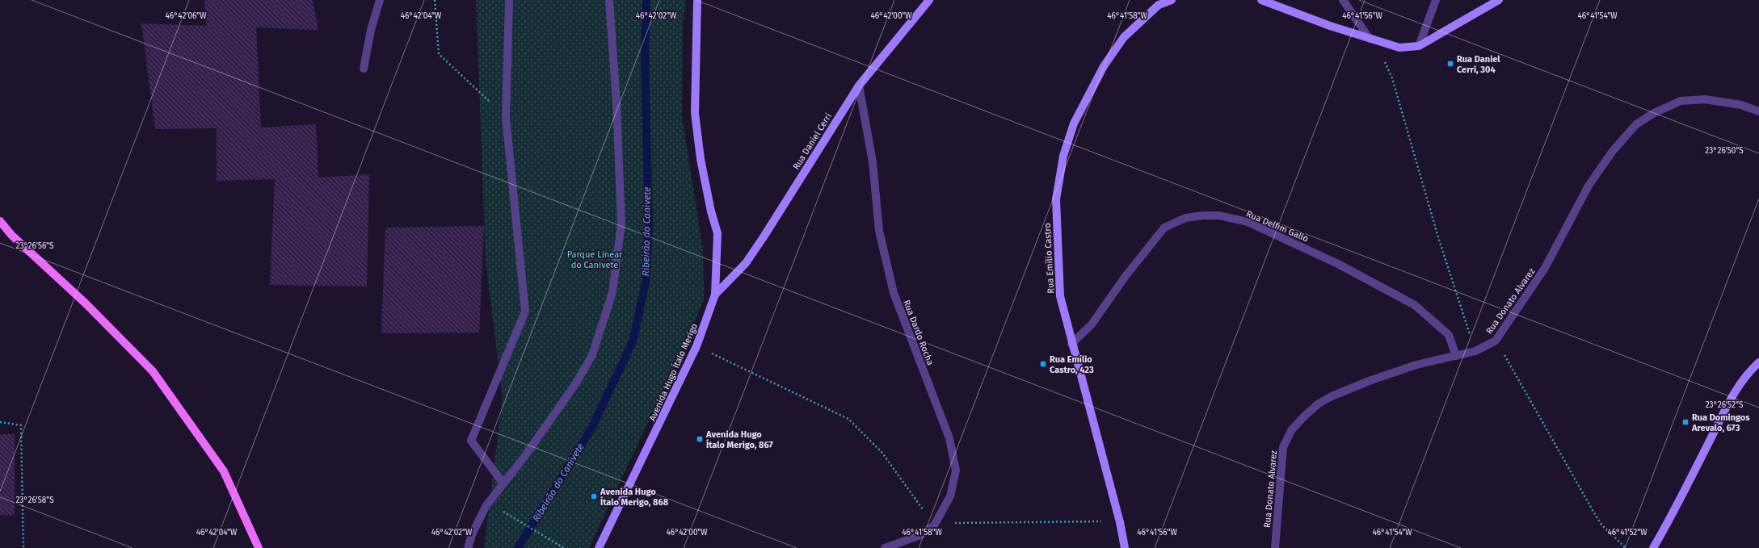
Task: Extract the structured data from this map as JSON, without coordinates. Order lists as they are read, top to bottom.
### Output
{
  "streets": {
    "street": [
      "Rua Daniel Cerri",
      "Rua Delfim Gallo",
      "Rua Emílio Castro",
      "Rua Donato Alvarez",
      "Rua Dardo Rocha",
      "Avenida Hugo Ítalo Merigo"
    ]
  },
  "crossings": [
    ["Rua Daniel Cerri", "Rua Dardo Rocha"],
    ["Rua Daniel Cerri", "Avenida Hugo Ítalo Merigo"],
    ["Rua Delfim Gallo", "Rua Emílio Castro"],
    ["Rua Delfim Gallo", "Rua Donato Alvarez"]
  ],
  "water": ["Ribeirão do Canivete"],
  "parks": ["Parque Linear do Canivete"],
  "places": {
    "transit": [
      "Rua Daniel Cerri, 304",
      "Rua Emílio Castro, 423",
      "Rua Domingos Arevalo, 673",
      "Avenida Hugo Ítalo Merigo, 867",
      "Avenida Hugo Ítalo Merigo, 868"
    ]
  },
  "coordinates": [
    "46°42'06\"W",
    "46°42'04\"W",
    "46°42'02\"W",
    "46°42'00\"W",
    "46°41'58\"W",
    "46°41'56\"W",
    "46°41'54\"W",
    "23°26'50\"S",
    "23°26'56\"S",
    "23°26'52\"S",
    "23°26'58\"S",
    "46°41'52\"W"
  ]
}
